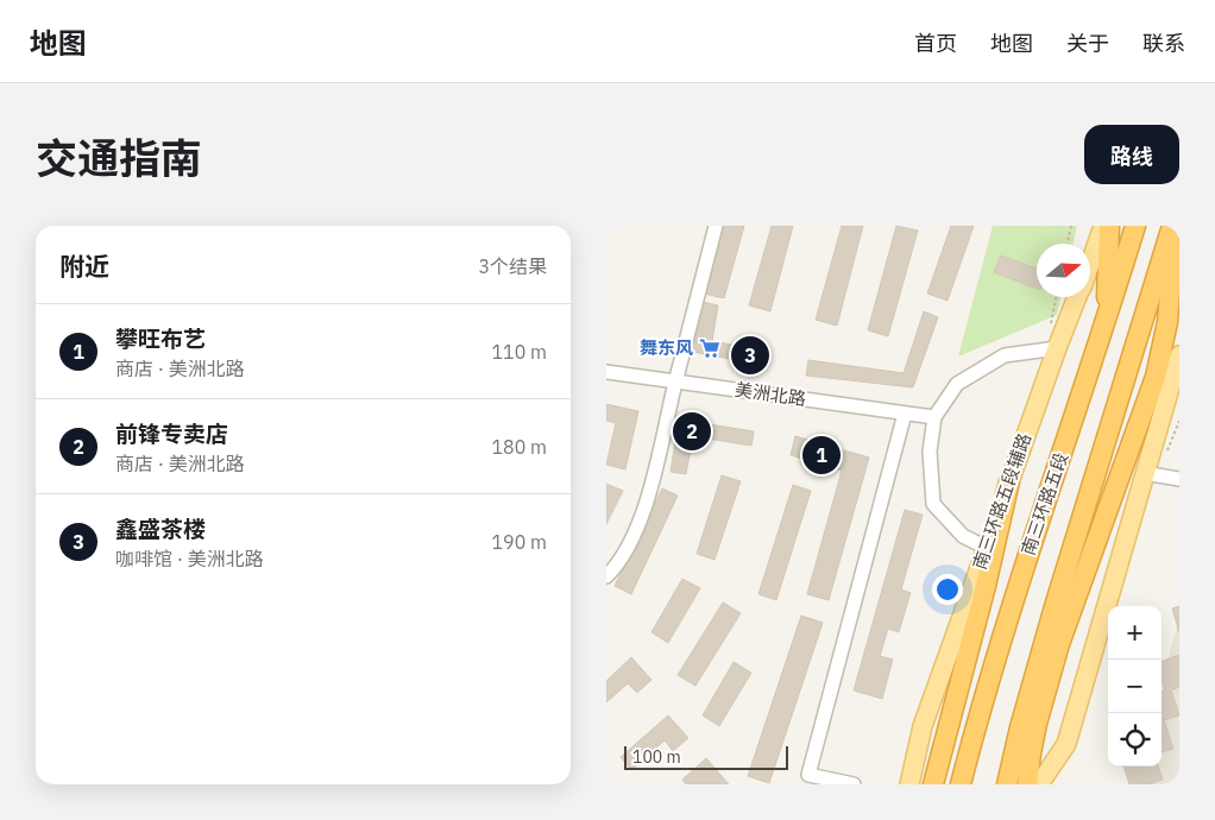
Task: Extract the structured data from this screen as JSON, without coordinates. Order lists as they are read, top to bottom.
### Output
{
  "streets": {
    "highway": ["南三环路五段"],
    "main road": ["南三环路五段辅路"],
    "street": ["美洲北路"]
  },
  "places": {
    "supermarket": ["舞东风"]
  },
  "scale_bar": "100 m",
  "north": "right",
  "page": {
    "header": "地图",
    "nav": [
      "首页",
      "地图",
      "关于",
      "联系"
    ],
    "title": "交通指南",
    "buttons": "路线",
    "heading": ["附近", "3个结果"],
    "list": [
      {
        "mark": "1",
        "name": "攀旺布艺",
        "note": "商店 · 美洲北路",
        "value": "110 m"
      },
      {
        "mark": "2",
        "name": "前锋专卖店",
        "note": "商店 · 美洲北路",
        "value": "180 m"
      },
      {
        "mark": "3",
        "name": "鑫盛茶楼",
        "note": "咖啡馆 · 美洲北路",
        "value": "190 m"
      }
    ],
    "pins": ["3", "2", "1"],
    "map_buttons": ["+", "−"],
    "scale": "100 m"
  }
}
